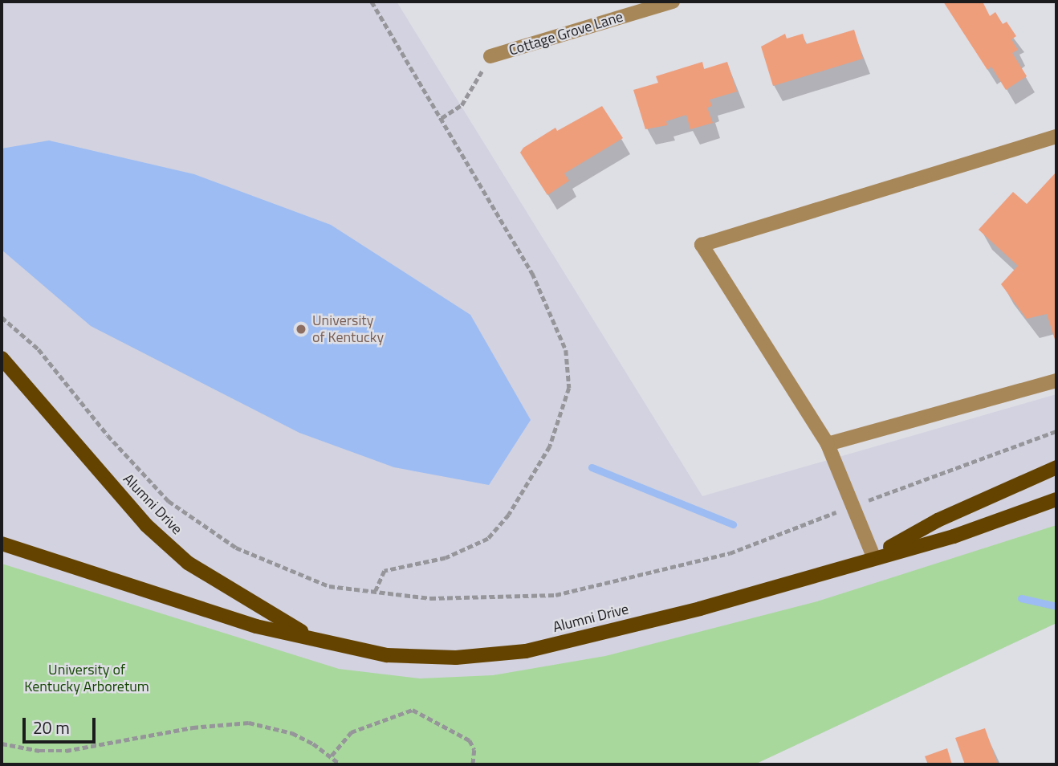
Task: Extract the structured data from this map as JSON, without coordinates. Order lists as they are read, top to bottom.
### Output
{
  "streets": {
    "main road": ["Alumni Drive"],
    "street": ["Cottage Grove Lane"]
  },
  "parks": ["University of Kentucky Arboretum"],
  "places": ["University of Kentucky"],
  "scale_bar": "20 m"
}
